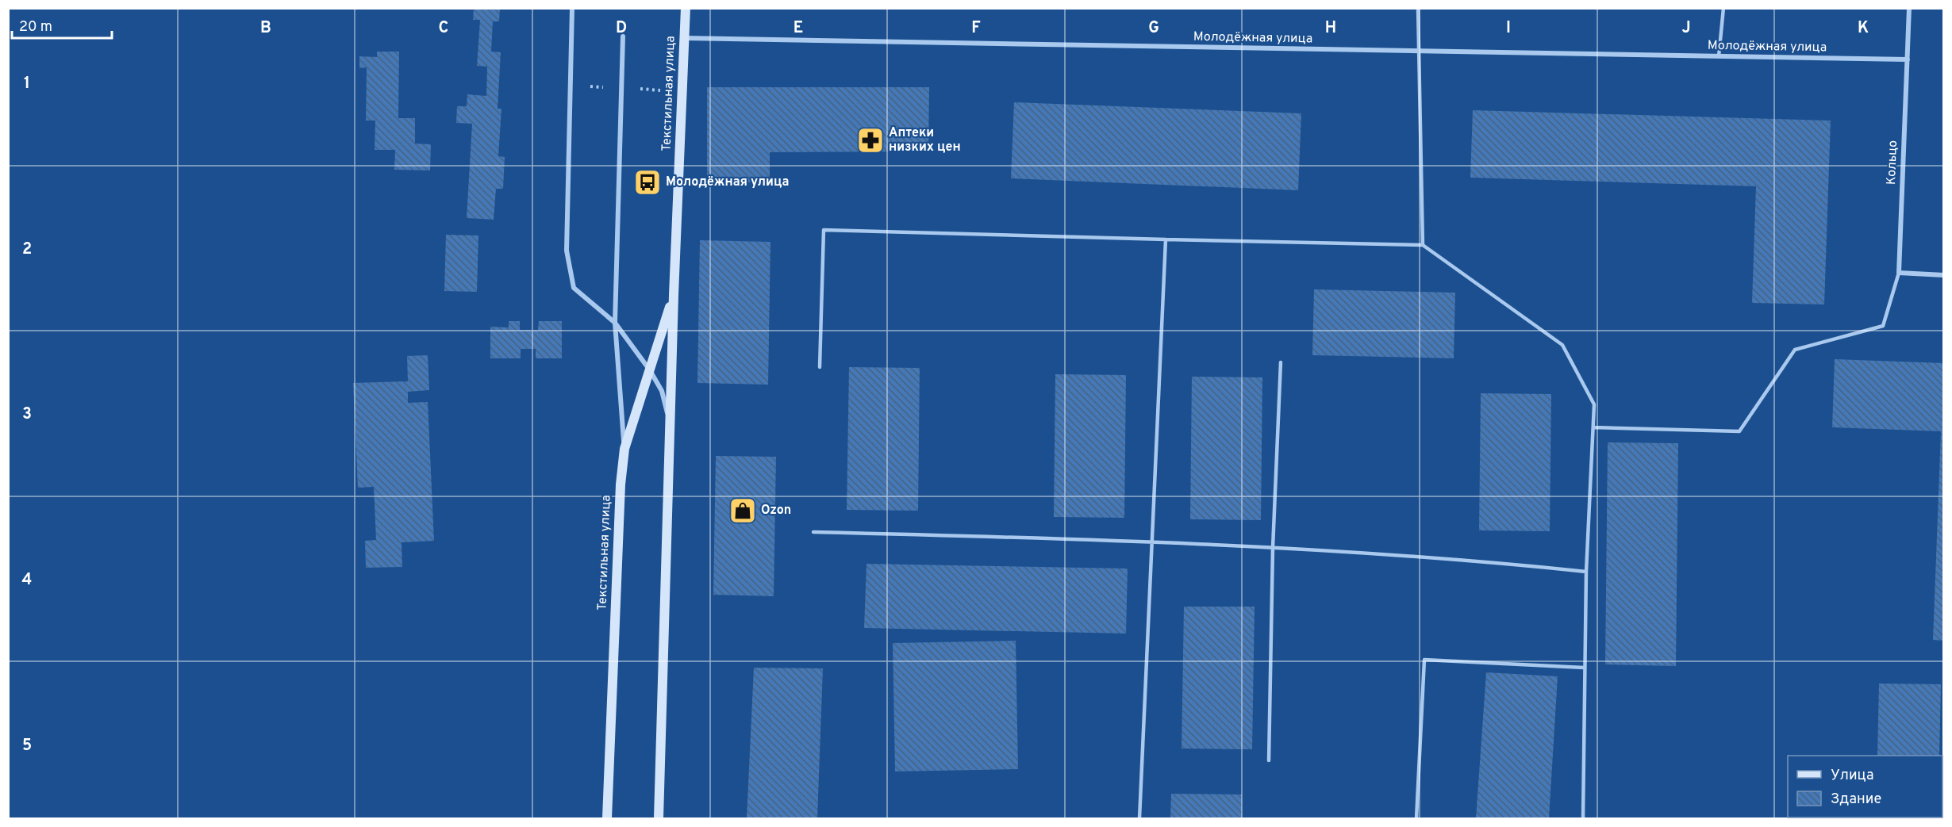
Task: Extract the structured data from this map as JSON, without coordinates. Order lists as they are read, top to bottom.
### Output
{
  "streets": {
    "main road": ["Текстильная улица"],
    "street": ["Молодёжная улица", "Кольцо"]
  },
  "crossings": [
    ["Молодёжная улица", "Текстильная улица"],
    ["Молодёжная улица", "Кольцо"]
  ],
  "places": {
    "pharmacy": ["Аптеки низких цен"],
    "bus stop": ["Молодёжная улица"],
    "shop": ["Ozon"]
  },
  "legend": ["Улица", "Здание"],
  "scale_bar": "20 m",
  "grid": {
    "columns": [
      "B",
      "C",
      "D",
      "E",
      "F",
      "G",
      "H",
      "I",
      "J",
      "K"
    ],
    "rows": [
      "1",
      "2",
      "3",
      "4",
      "5"
    ]
  }
}
